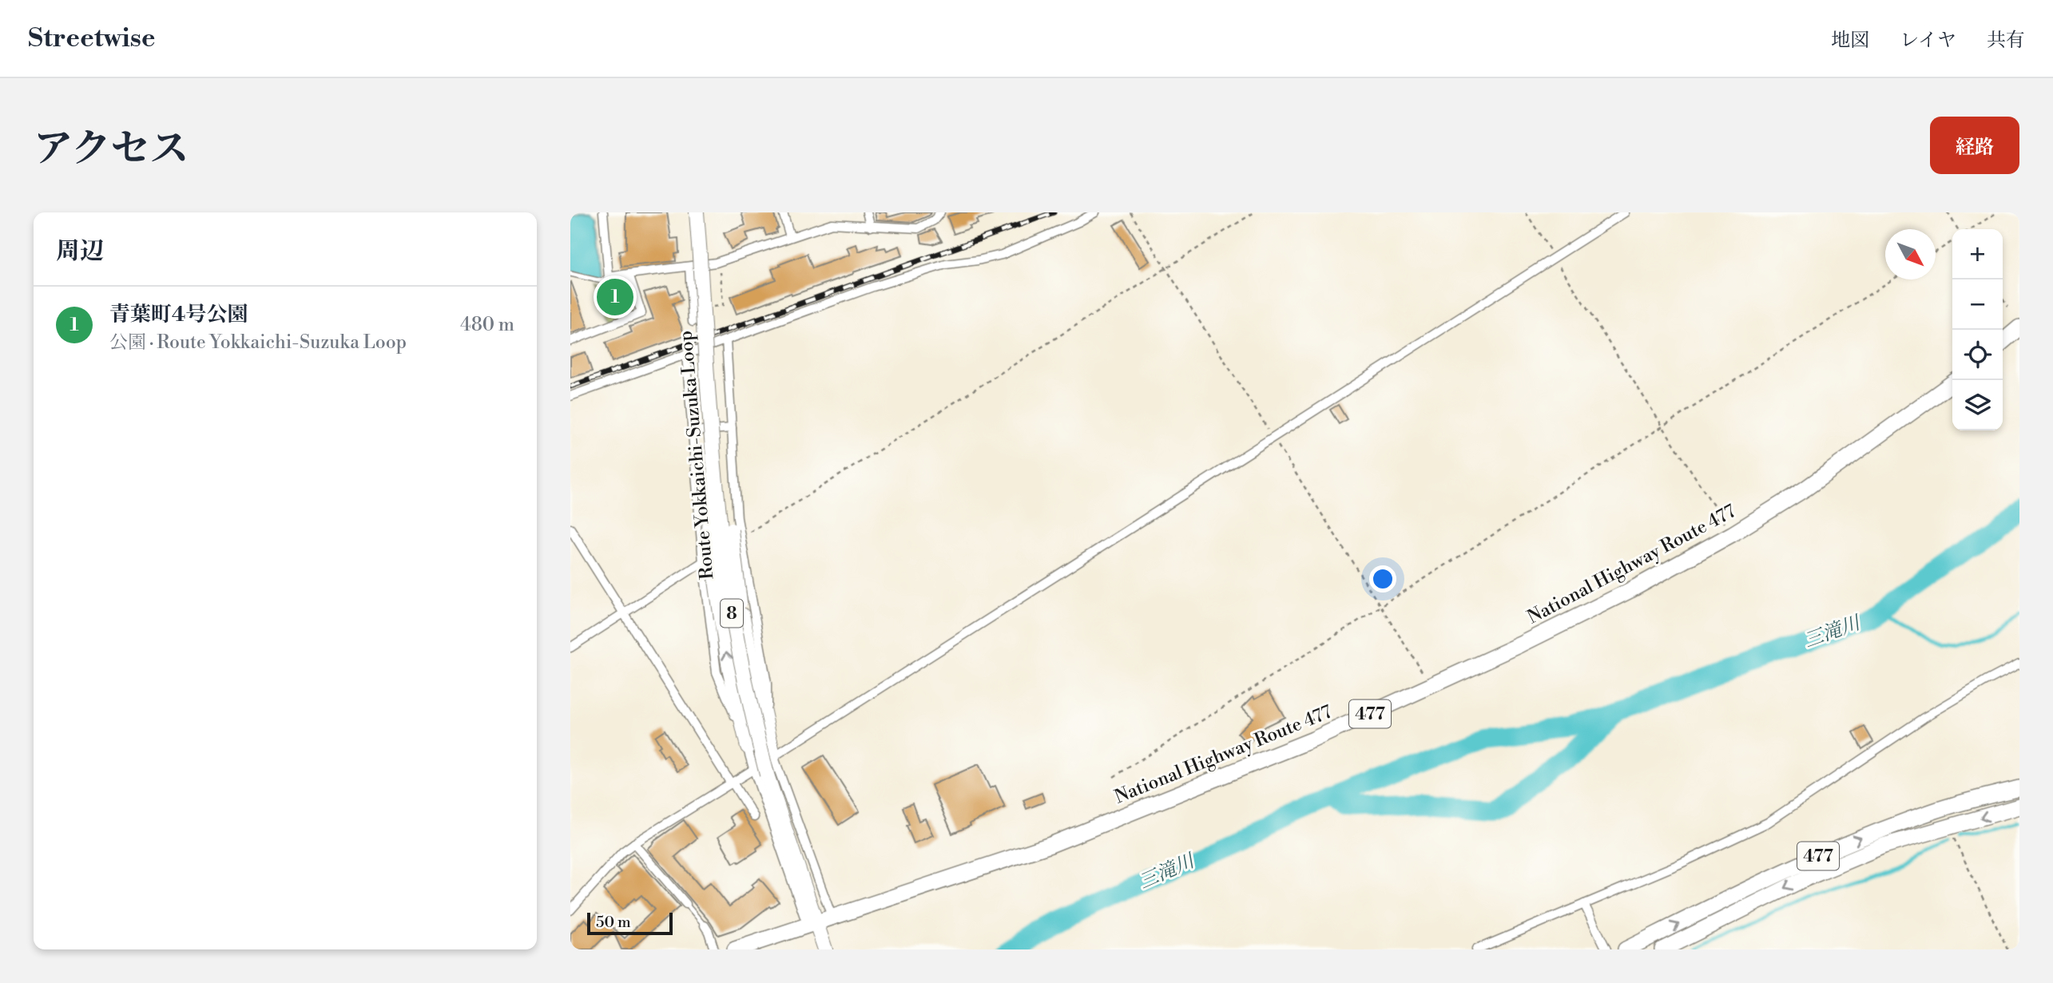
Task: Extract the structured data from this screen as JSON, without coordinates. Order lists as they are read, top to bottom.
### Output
{
  "streets": {
    "highway": ["National Highway Route 477", "477"],
    "main road": ["Route Yokkaichi-Suzuka Loop", "8"]
  },
  "crossings": [
    ["Route Yokkaichi-Suzuka Loop", "National Highway Route 477"],
    ["Route Yokkaichi-Suzuka Loop", "8"]
  ],
  "water": ["三滝川"],
  "scale_bar": "50 m",
  "north": "bottom right",
  "page": {
    "header": "Streetwise",
    "nav": ["地図", "レイヤ", "共有"],
    "title": "アクセス",
    "buttons": "経路",
    "heading": "周辺",
    "map_buttons": ["+", "−"],
    "pins": "1",
    "list": [
      {
        "mark": "1",
        "name": "青葉町4号公園",
        "note": "公園 · Route Yokkaichi-Suzuka Loop",
        "value": "480 m"
      }
    ],
    "scale": "50 m"
  }
}
